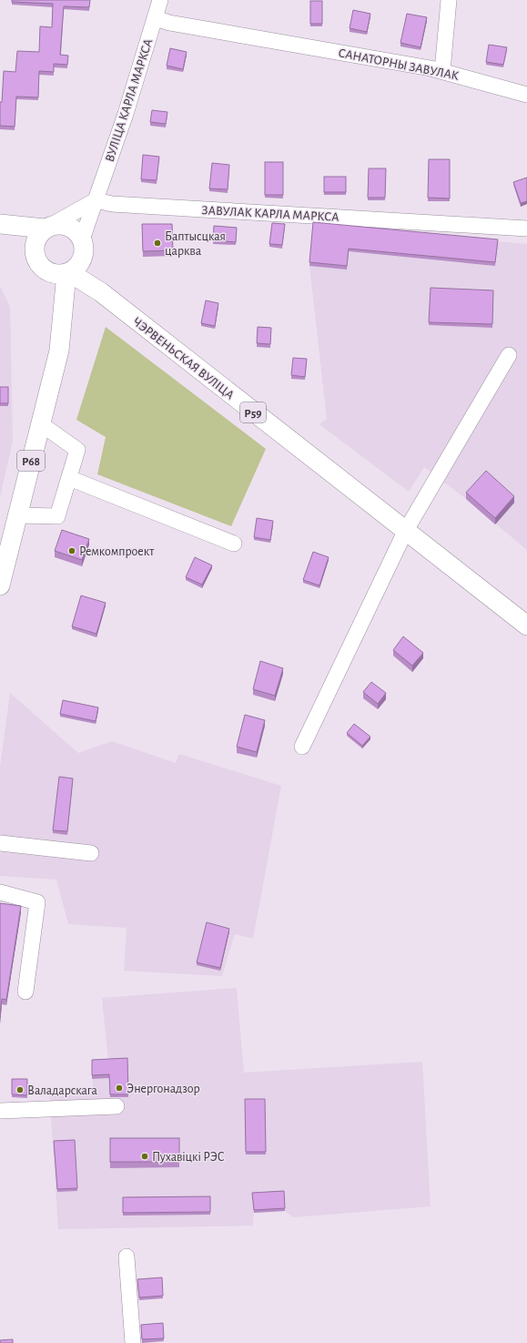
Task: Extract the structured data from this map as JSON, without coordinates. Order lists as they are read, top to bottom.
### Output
{
  "streets": {
    "main road": ["ЧЭРВЕНЬСКАЯ ВУЛІЦА", "Р59", "Р68"],
    "street": ["САНАТОРНЫ ЗАВУЛАК", "ВУЛІЦА КАРЛА МАРКСА", "ЗАВУЛАК КАРЛА МАРКСА"]
  },
  "crossings": [
    ["САНАТОРНЫ ЗАВУЛАК", "ВУЛІЦА КАРЛА МАРКСА"],
    ["ВУЛІЦА КАРЛА МАРКСА", "ЗАВУЛАК КАРЛА МАРКСА"],
    ["ВУЛІЦА КАРЛА МАРКСА", "ЧЭРВЕНЬСКАЯ ВУЛІЦА"],
    ["ВУЛІЦА КАРЛА МАРКСА", "Р68"],
    ["ЧЭРВЕНЬСКАЯ ВУЛІЦА", "Р59"],
    ["ЧЭРВЕНЬСКАЯ ВУЛІЦА", "Р68"]
  ],
  "places": [
    "Баптысцкая царква",
    "Ремкомпроект",
    "Энергонадзор",
    "Валадарскага",
    "Пухавіцкі РЭС"
  ]
}
